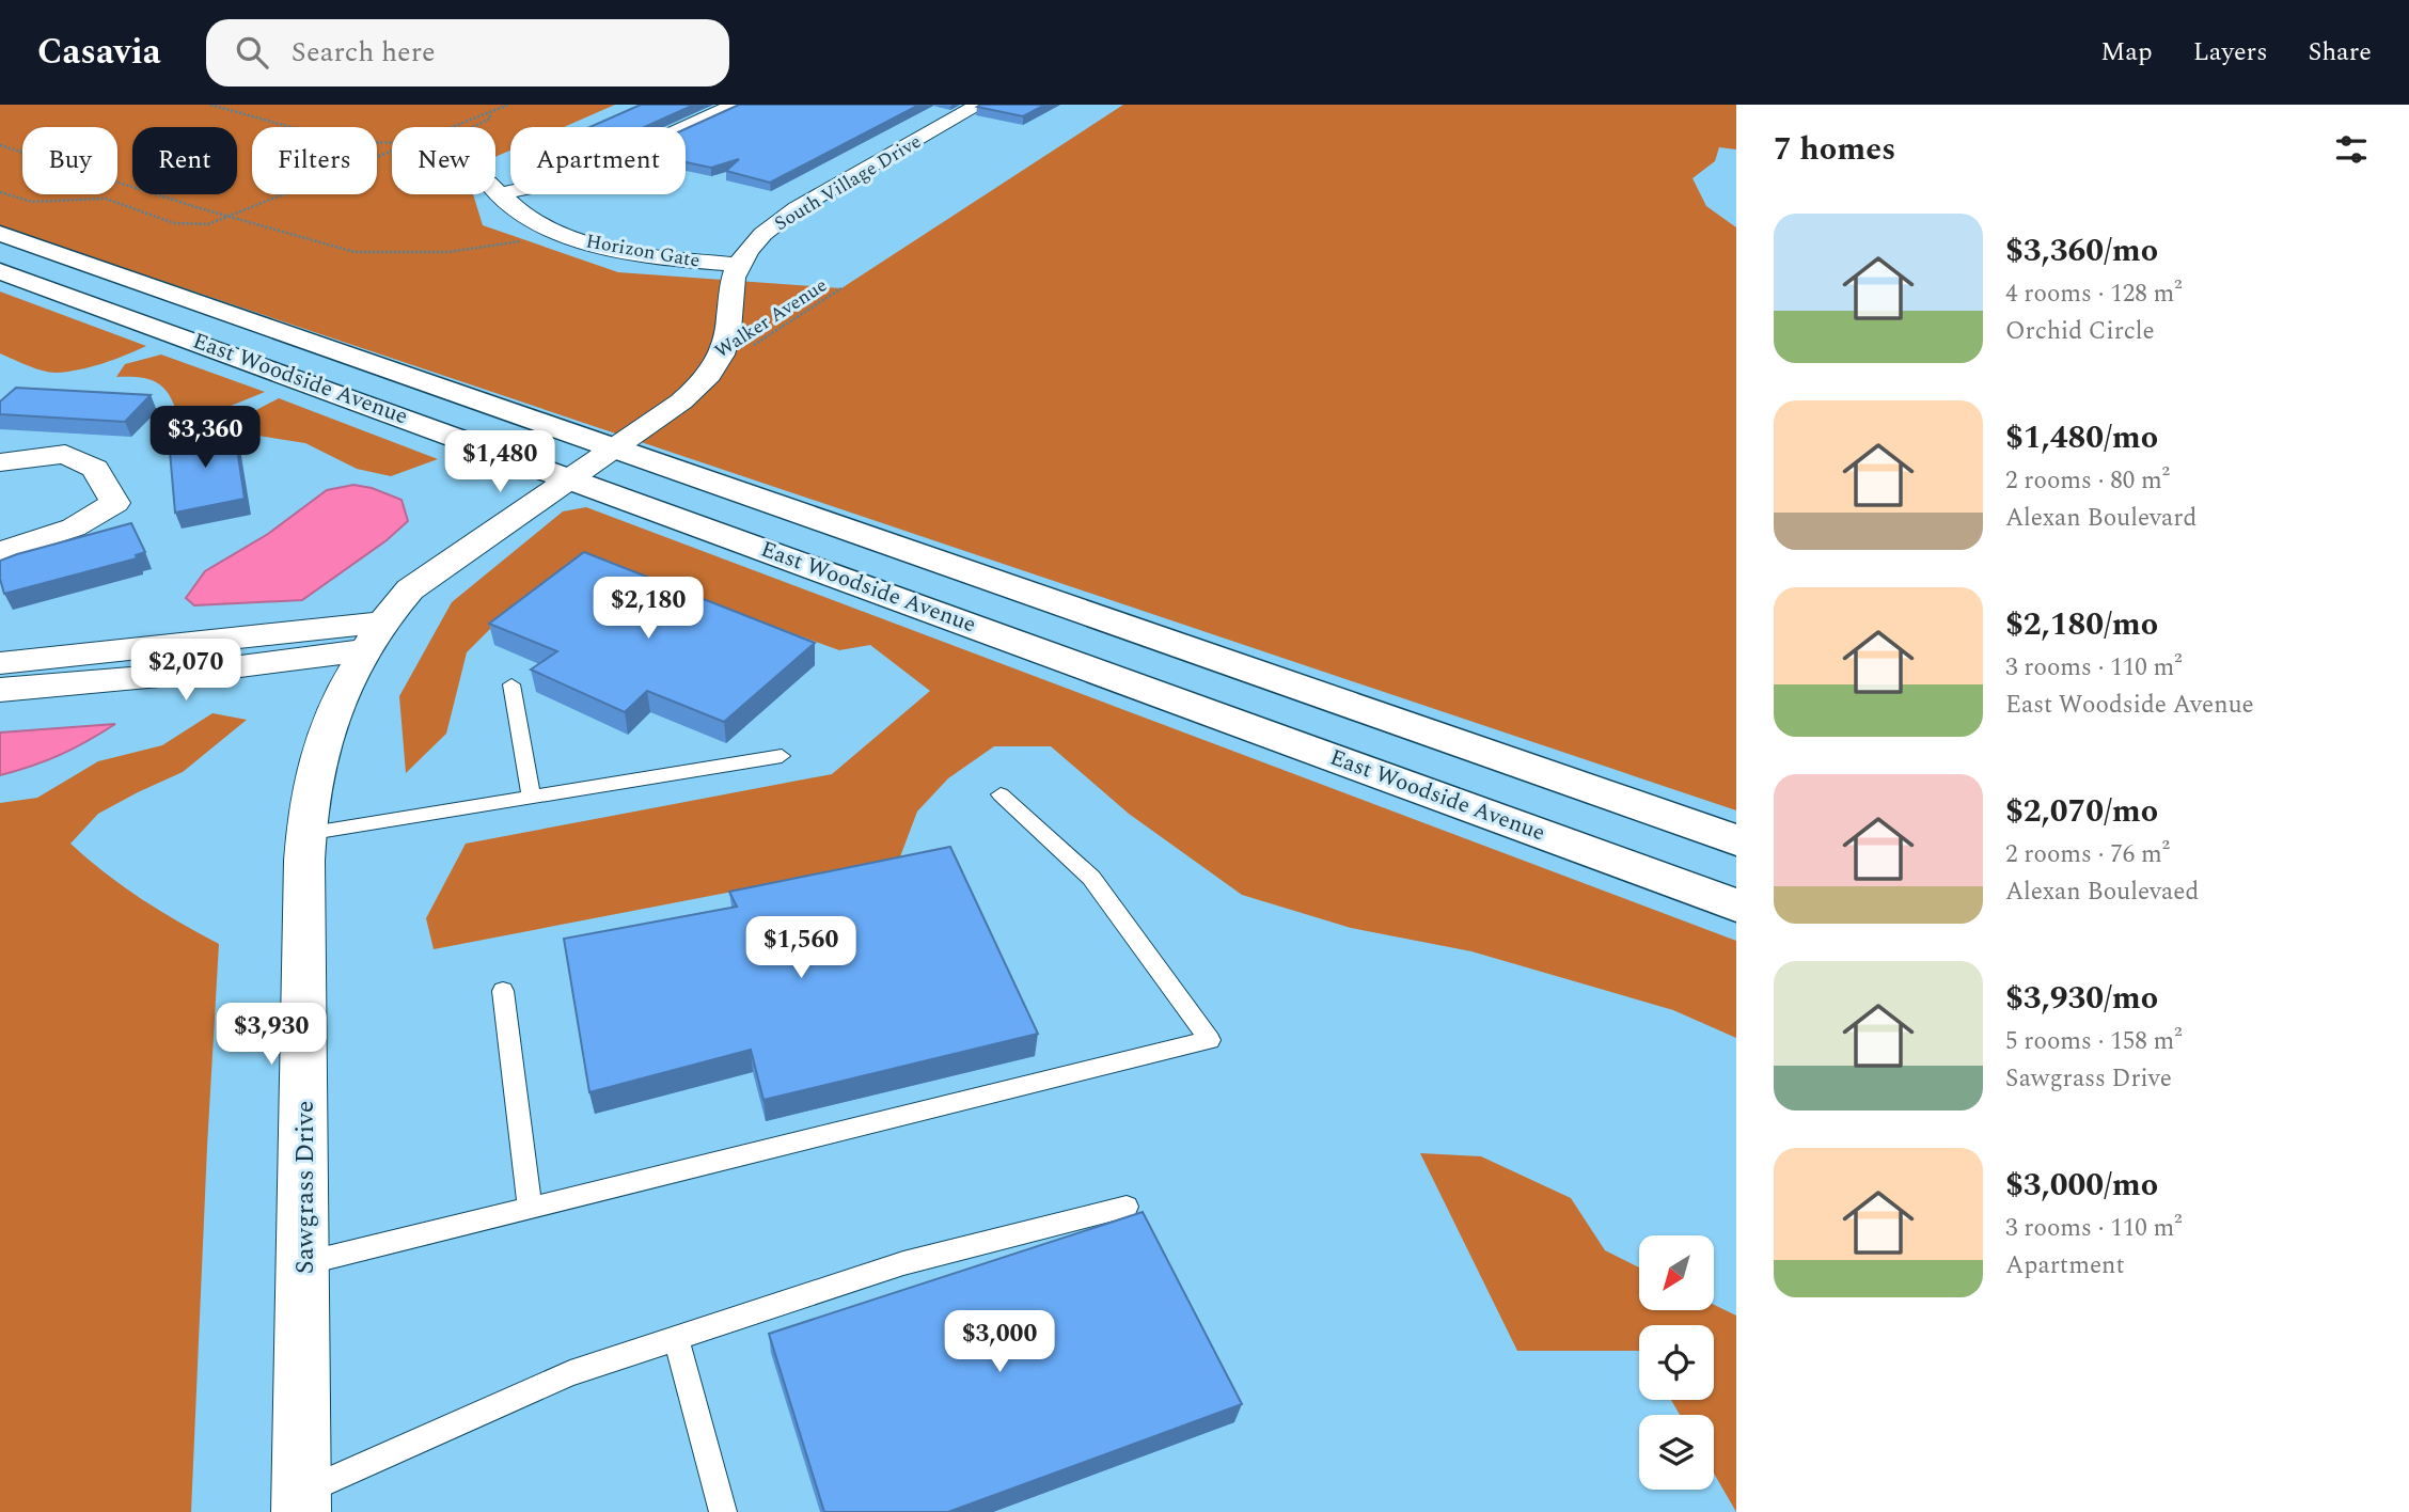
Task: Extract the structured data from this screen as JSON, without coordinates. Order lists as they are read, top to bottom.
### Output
{
  "streets": {
    "main road": ["East Woodside Avenue"],
    "street": ["South Village Drive", "Horizon Gate", "Sawgrass Drive"],
    "path": ["Walker Avenue"]
  },
  "crossings": [
    ["South Village Drive", "Horizon Gate"],
    ["South Village Drive", "Walker Avenue"],
    ["South Village Drive", "East Woodside Avenue"],
    ["South Village Drive", "Sawgrass Drive"],
    ["East Woodside Avenue", "Sawgrass Drive"]
  ],
  "north": "bottom left",
  "page": {
    "header": "Casavia",
    "search": "Search here",
    "nav": ["Map", "Layers", "Share"],
    "heading": "7 homes",
    "chip": [
      "Buy",
      "Rent",
      "Filters",
      "New",
      "Apartment"
    ],
    "list": [
      {
        "name": "$3,360/mo",
        "note": "4 rooms · 128 m² · Orchid Circle"
      },
      {
        "name": "$1,480/mo",
        "note": "2 rooms · 80 m² · Alexan Boulevard"
      },
      {
        "name": "$2,180/mo",
        "note": "3 rooms · 110 m² · East Woodside Avenue"
      },
      {
        "name": "$2,070/mo",
        "note": "2 rooms · 76 m² · Alexan Boulevaed"
      },
      {
        "name": "$3,930/mo",
        "note": "5 rooms · 158 m² · Sawgrass Drive"
      },
      {
        "name": "$3,000/mo",
        "note": "3 rooms · 110 m² · Apartment"
      }
    ],
    "price": [
      "$3,360",
      "$1,480",
      "$2,180",
      "$2,070",
      "$1,560",
      "$3,930",
      "$3,000"
    ]
  }
}
